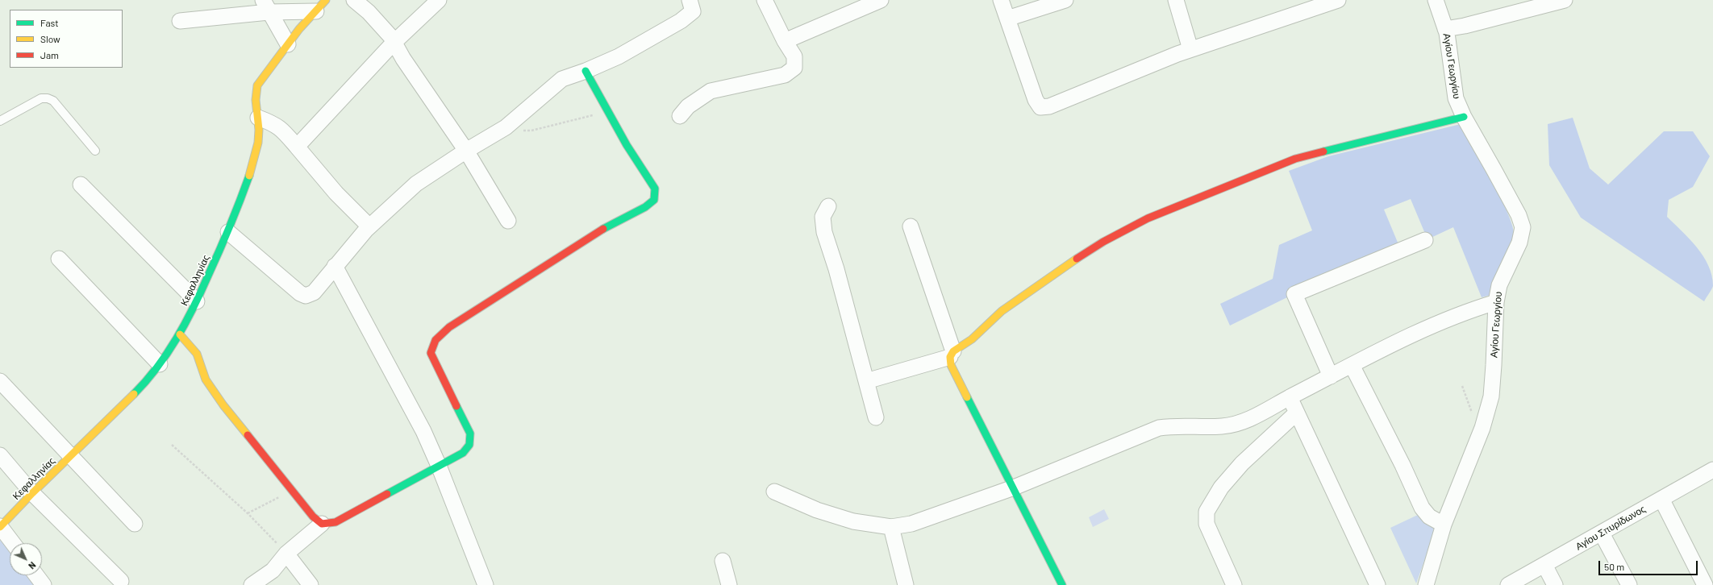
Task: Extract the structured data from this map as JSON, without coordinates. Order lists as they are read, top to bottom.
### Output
{
  "streets": {
    "street": ["Αγίου Γεωργίου", "Κεφαλληνίας", "Αγίου Σπυρίδωνος"]
  },
  "legend": ["Fast", "Slow", "Jam"],
  "scale_bar": "50 m",
  "north": "bottom right"
}
